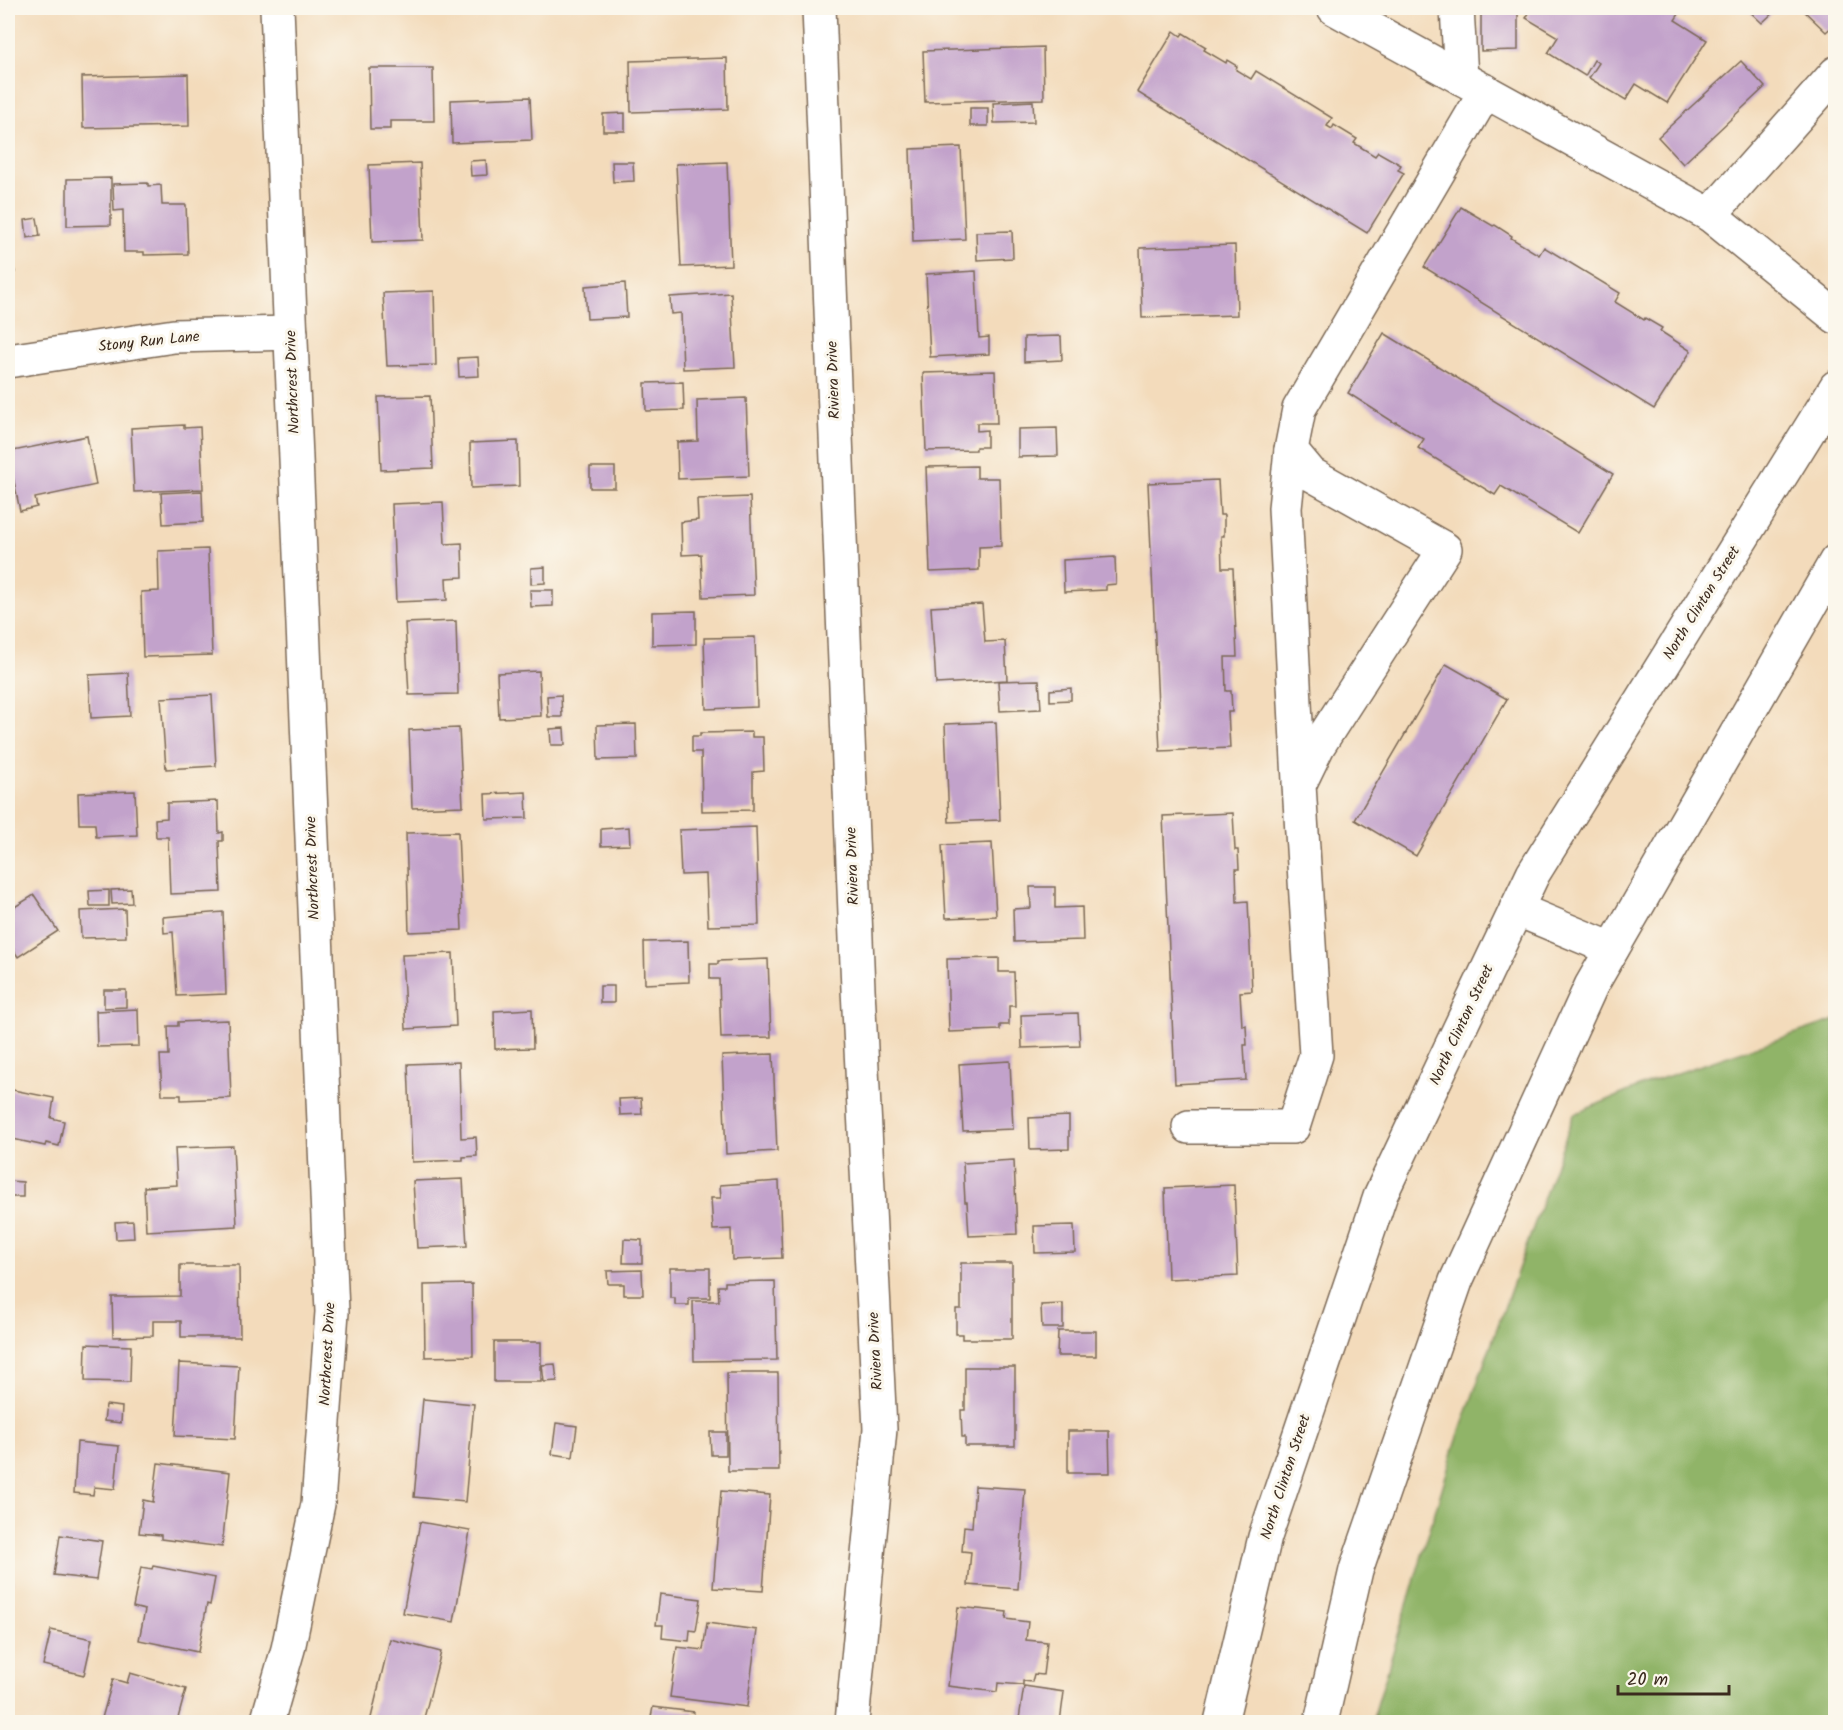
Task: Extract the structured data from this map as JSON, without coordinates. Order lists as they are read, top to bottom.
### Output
{
  "streets": {
    "street": [
      "Stony Run Lane",
      "Riviera Drive",
      "Northcrest Drive",
      "North Clinton Street"
    ]
  },
  "crossings": [
    ["Stony Run Lane", "Northcrest Drive"]
  ],
  "scale_bar": "20 m"
}
